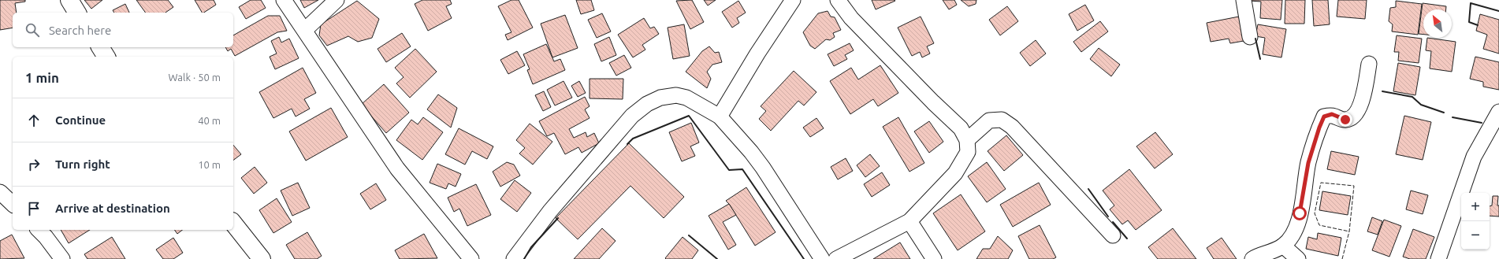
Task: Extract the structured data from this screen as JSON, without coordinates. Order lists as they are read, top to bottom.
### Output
{
  "north": "top left",
  "page": {
    "search": "Search here",
    "heading": ["1 min", "Walk · 50 m"],
    "list": [
      ["Continue", "40 m"],
      ["Turn right", "10 m"],
      "Arrive at destination"
    ],
    "map_buttons": ["+", "−"]
  }
}
